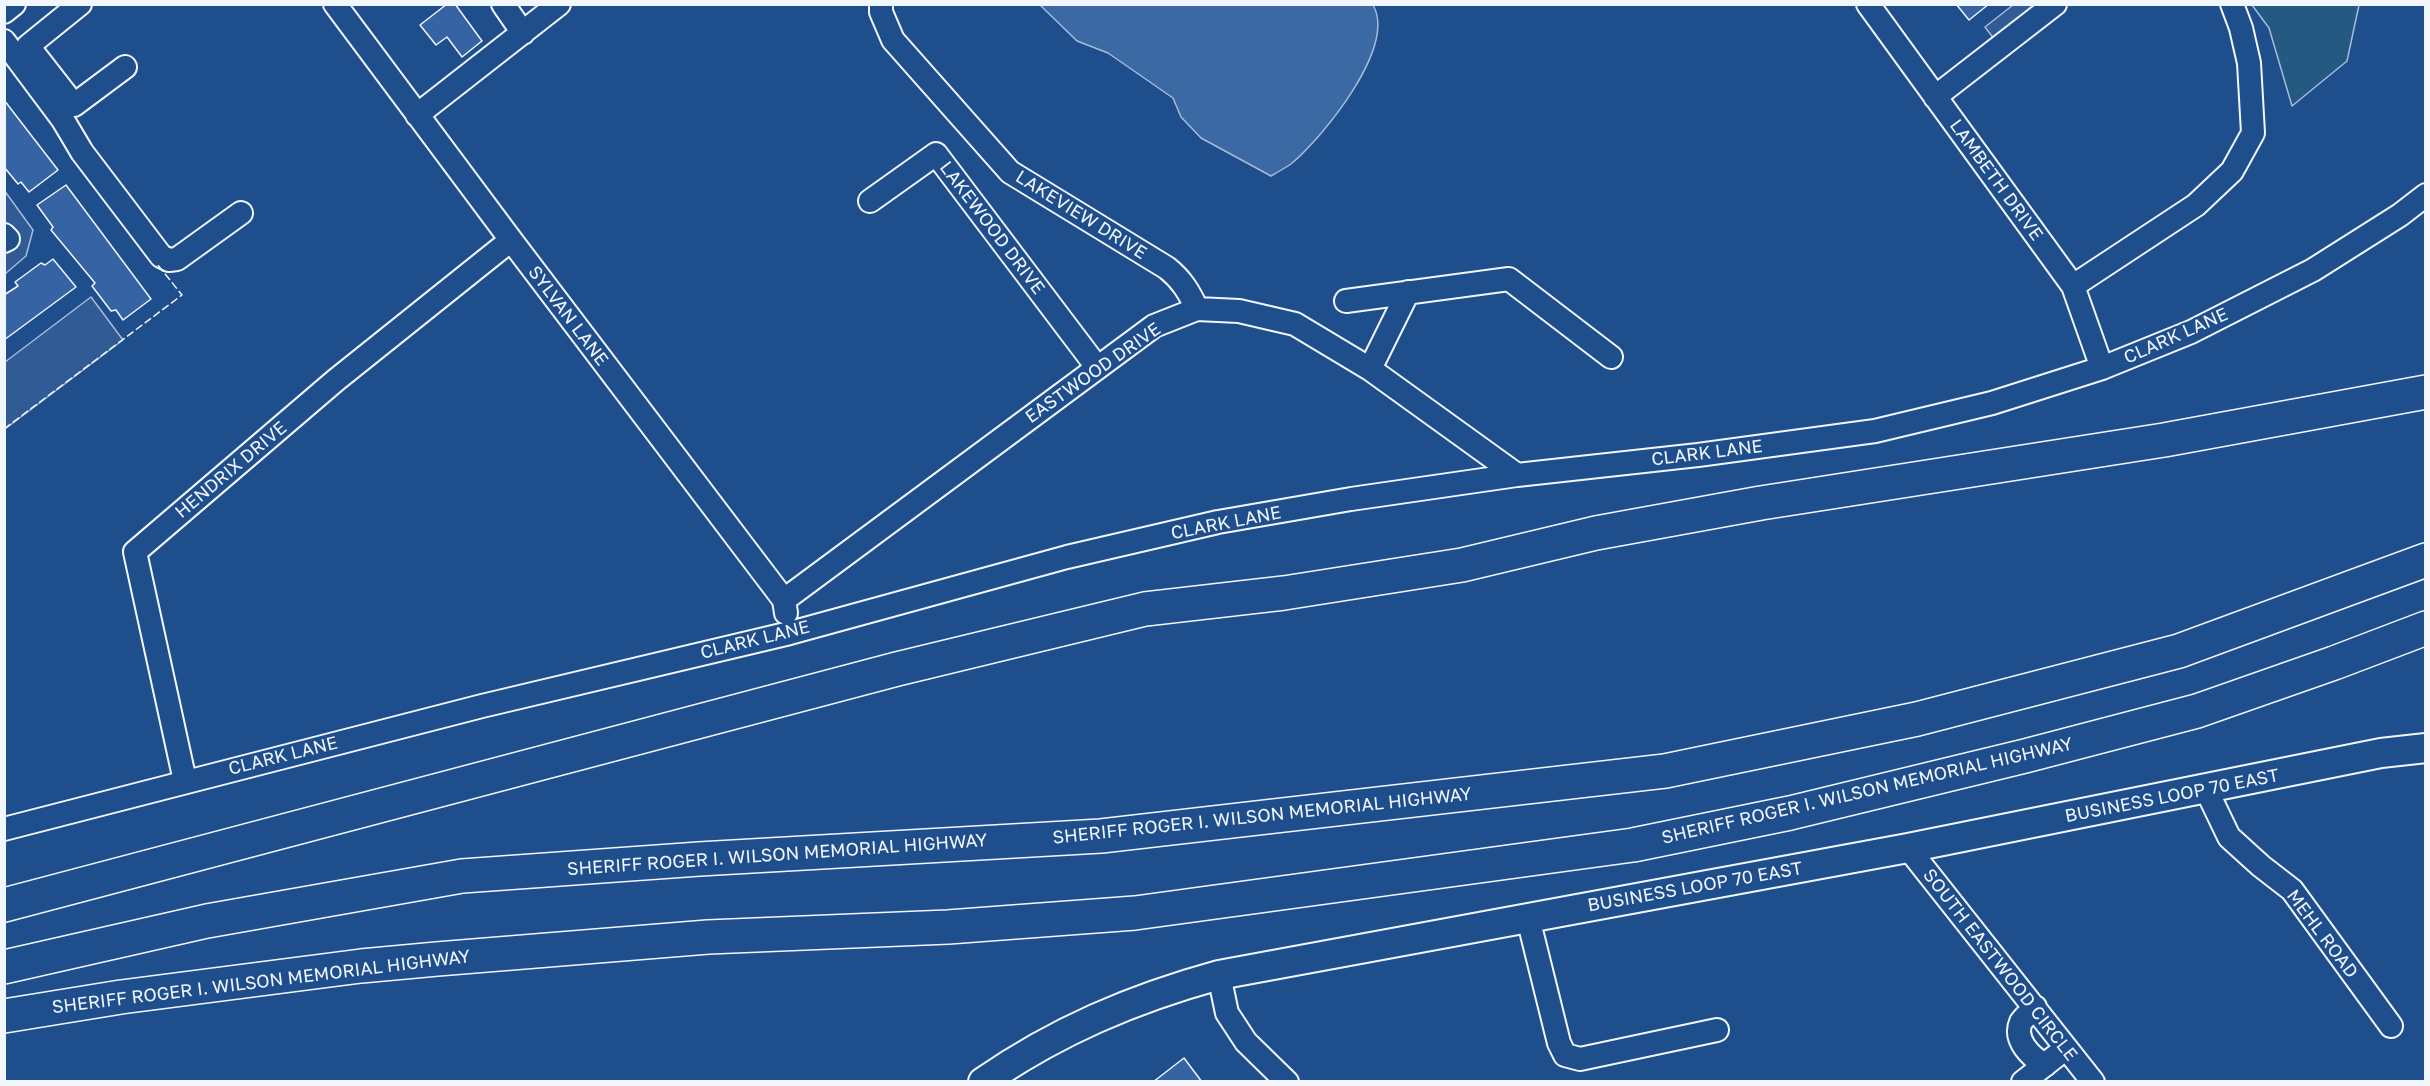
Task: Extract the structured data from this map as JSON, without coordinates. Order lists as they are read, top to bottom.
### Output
{
  "streets": {
    "highway": ["SHERIFF ROGER I. WILSON MEMORIAL HIGHWAY"],
    "main road": ["BUSINESS LOOP 70 EAST"],
    "street": [
      "LAMBETH DRIVE",
      "LAKEVIEW DRIVE",
      "LAKEWOOD DRIVE",
      "SYLVAN LANE",
      "CLARK LANE",
      "EASTWOOD DRIVE",
      "HENDRIX DRIVE",
      "MEHL ROAD",
      "SOUTH EASTWOOD CIRCLE"
    ]
  },
  "crossings": [
    ["LAMBETH DRIVE", "CLARK LANE"],
    ["LAKEVIEW DRIVE", "EASTWOOD DRIVE"],
    ["LAKEWOOD DRIVE", "EASTWOOD DRIVE"],
    ["SYLVAN LANE", "CLARK LANE"],
    ["SYLVAN LANE", "EASTWOOD DRIVE"],
    ["SYLVAN LANE", "HENDRIX DRIVE"],
    ["CLARK LANE", "EASTWOOD DRIVE"],
    ["CLARK LANE", "HENDRIX DRIVE"],
    ["BUSINESS LOOP 70 EAST", "MEHL ROAD"],
    ["BUSINESS LOOP 70 EAST", "SOUTH EASTWOOD CIRCLE"]
  ]
}
